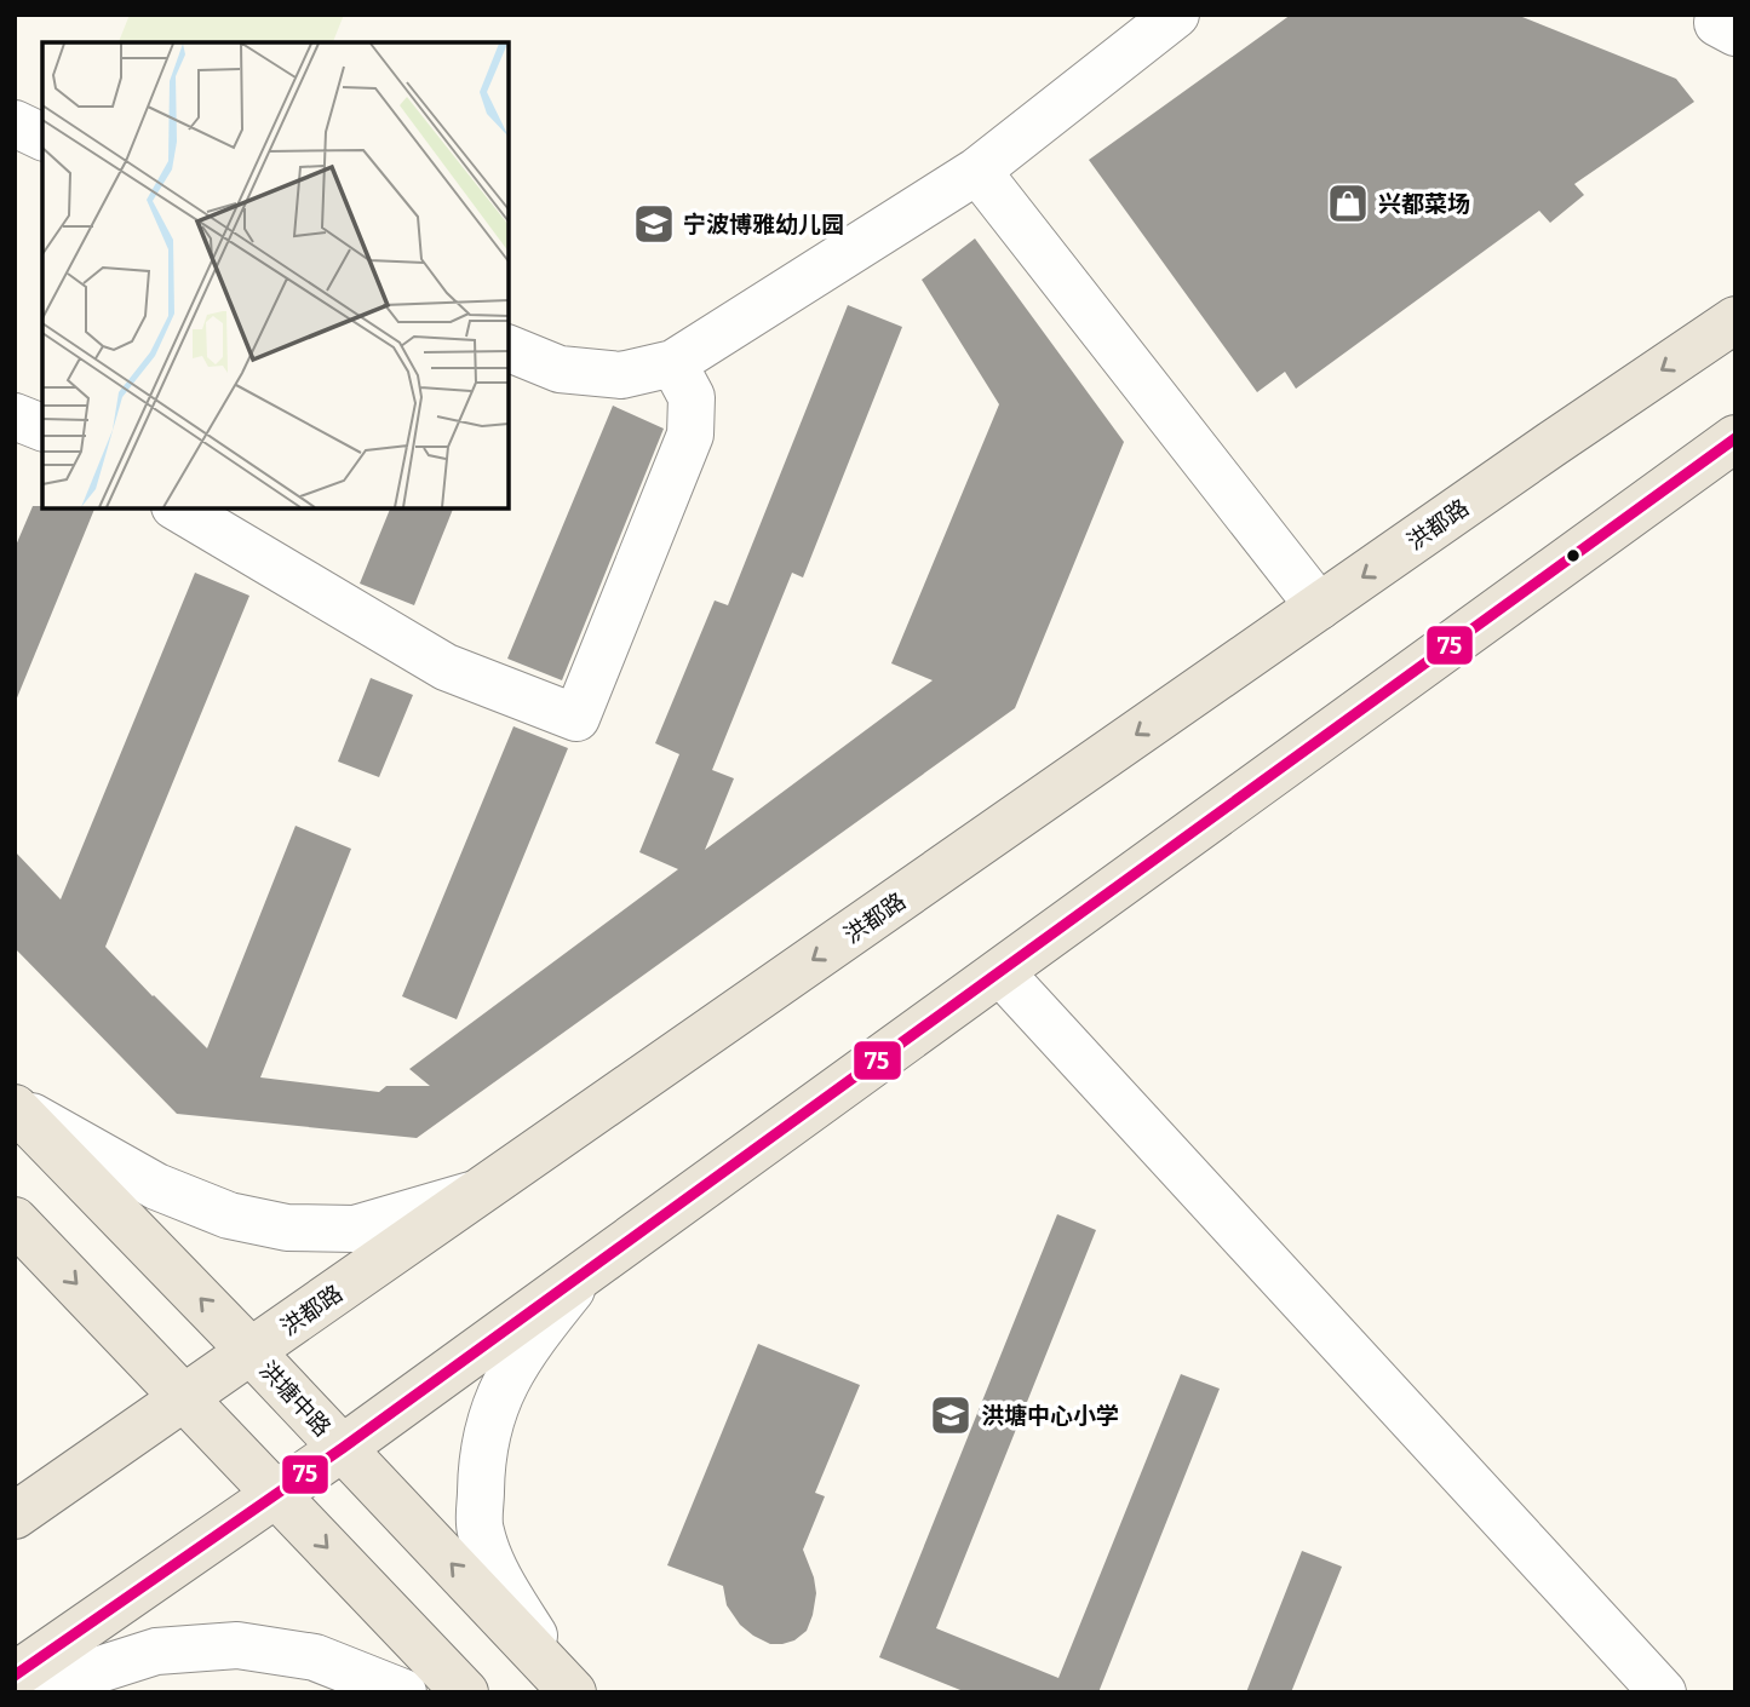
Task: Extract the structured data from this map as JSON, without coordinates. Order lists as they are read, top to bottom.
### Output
{
  "streets": {
    "main road": ["洪都路", "洪塘中路"]
  },
  "crossings": [
    ["洪都路", "洪塘中路"]
  ],
  "places": {
    "shop": ["兴都菜场"],
    "school or university": ["宁波博雅幼儿园", "洪塘中心小学"]
  },
  "lines": ["transit line 75"]
}
